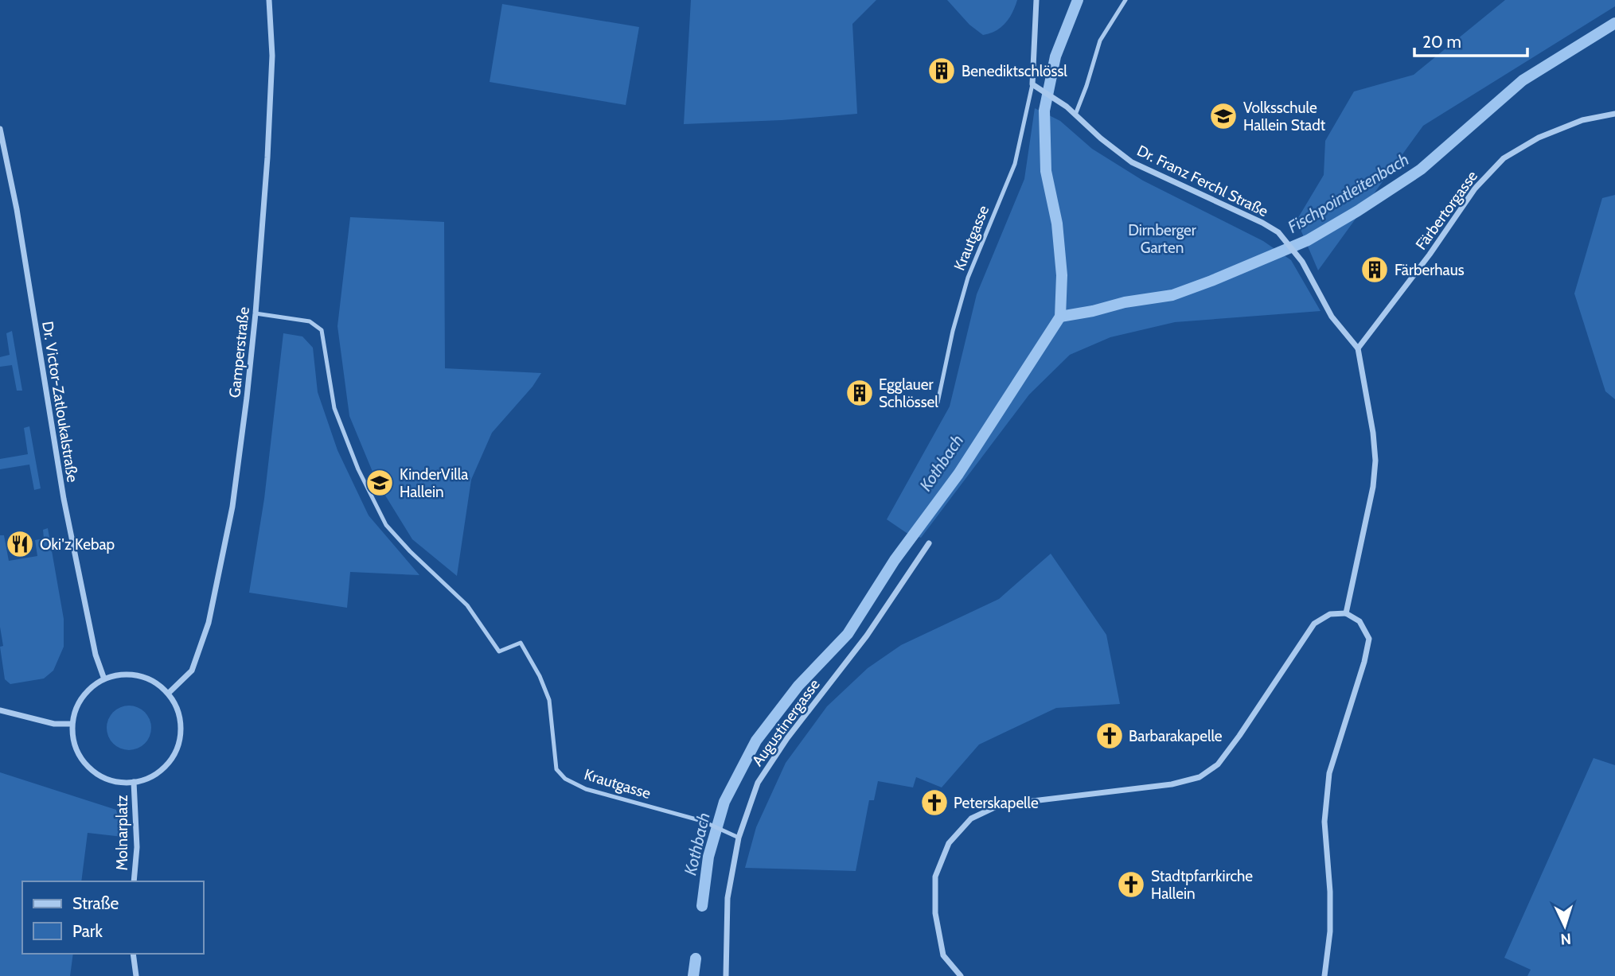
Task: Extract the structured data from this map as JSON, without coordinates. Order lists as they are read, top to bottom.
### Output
{
  "streets": {
    "street": [
      "Dr. Franz Ferchl Straße",
      "Färbertorgasse",
      "Gamperstraße",
      "Dr. Victor-Zatloukalstraße",
      "Augustinergasse",
      "Molnarplatz"
    ],
    "lane": ["Krautgasse"]
  },
  "crossings": [
    ["Dr. Franz Ferchl Straße", "Färbertorgasse"],
    ["Dr. Franz Ferchl Straße", "Krautgasse"],
    ["Krautgasse", "Gamperstraße"],
    ["Krautgasse", "Augustinergasse"],
    ["Gamperstraße", "Dr. Victor-Zatloukalstraße"],
    ["Gamperstraße", "Molnarplatz"],
    ["Dr. Victor-Zatloukalstraße", "Molnarplatz"]
  ],
  "water": ["Fischpointleitenbach", "Kothbach"],
  "parks": ["Dirnberger Garten"],
  "places": {
    "building": ["Benediktschlössl", "Färberhaus", "Egglauer Schlössel"],
    "school or university": ["Volksschule Hallein Stadt", "KinderVilla Hallein"],
    "restaurant": ["Oki'z Kebap"],
    "church": ["Barbarakapelle", "Peterskapelle", "Stadtpfarrkirche Hallein"]
  },
  "legend": ["Straße", "Park"],
  "scale_bar": "20 m",
  "north": "bottom"
}
